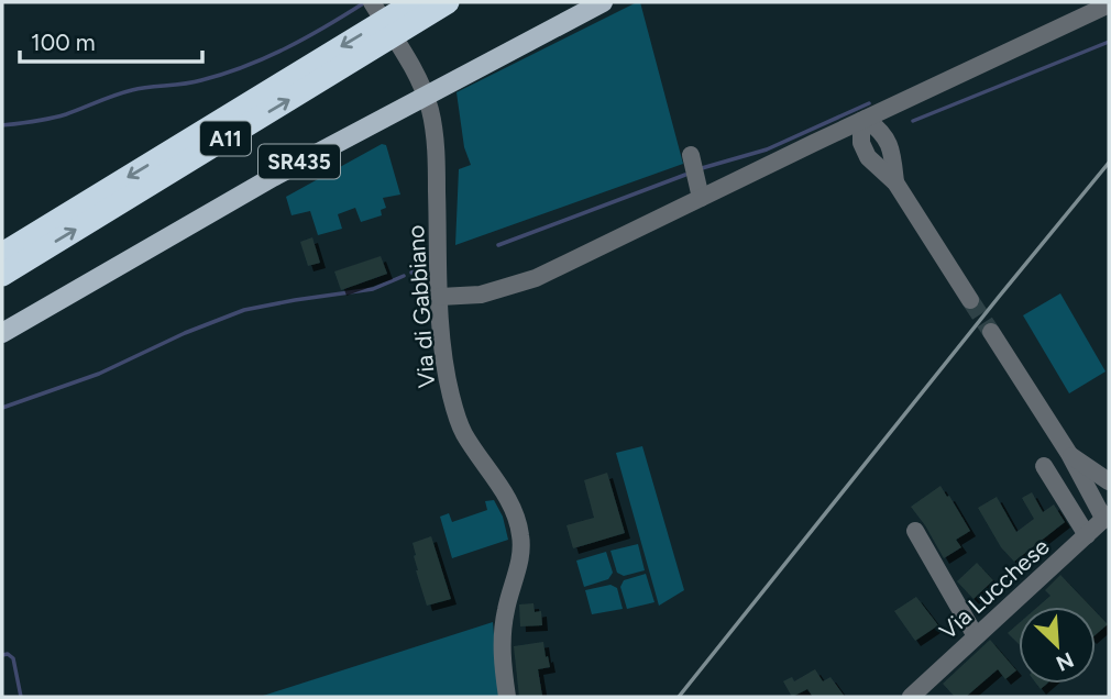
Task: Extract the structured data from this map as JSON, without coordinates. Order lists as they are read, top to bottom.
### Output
{
  "streets": {
    "highway": ["A11"],
    "main road": ["SR435"],
    "street": ["Via di Gabbiano", "Via Lucchese"]
  },
  "scale_bar": "100 m",
  "north": "bottom right"
}
